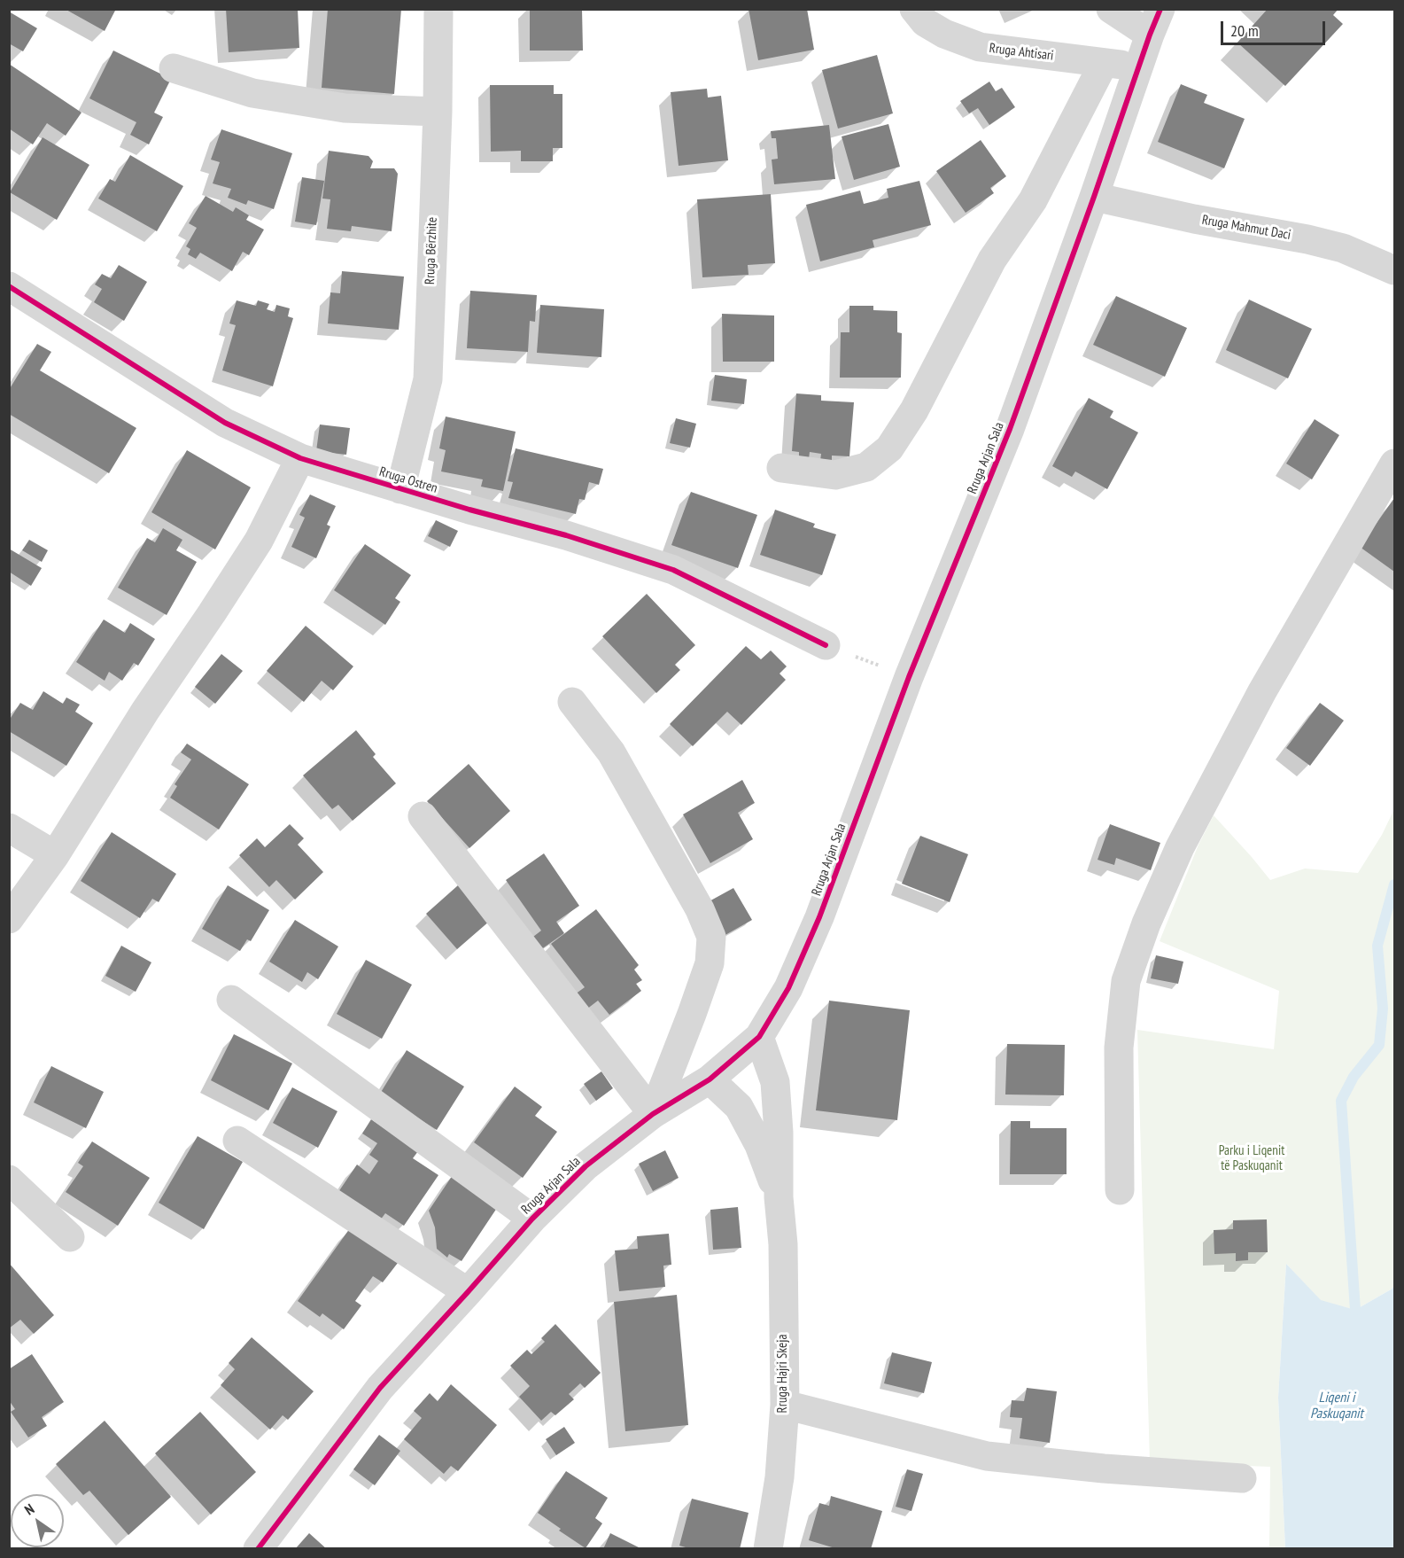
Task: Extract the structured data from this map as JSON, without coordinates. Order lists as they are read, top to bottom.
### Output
{
  "streets": {
    "street": [
      "Rruga Ahtisari",
      "Rruga Mahmut Daci",
      "Rruga Bërzhite",
      "Rruga Arjan Sala",
      "Rruga Ostren",
      "Rruga Hajri Skeja"
    ]
  },
  "crossings": [
    ["Rruga Ahtisari", "Rruga Arjan Sala"],
    ["Rruga Mahmut Daci", "Rruga Arjan Sala"],
    ["Rruga Bërzhite", "Rruga Ostren"],
    ["Rruga Arjan Sala", "Rruga Hajri Skeja"]
  ],
  "water": ["Liqeni i Paskuqanit"],
  "parks": ["Parku i Liqenit të Paskuqanit"],
  "scale_bar": "20 m",
  "north": "top left"
}
